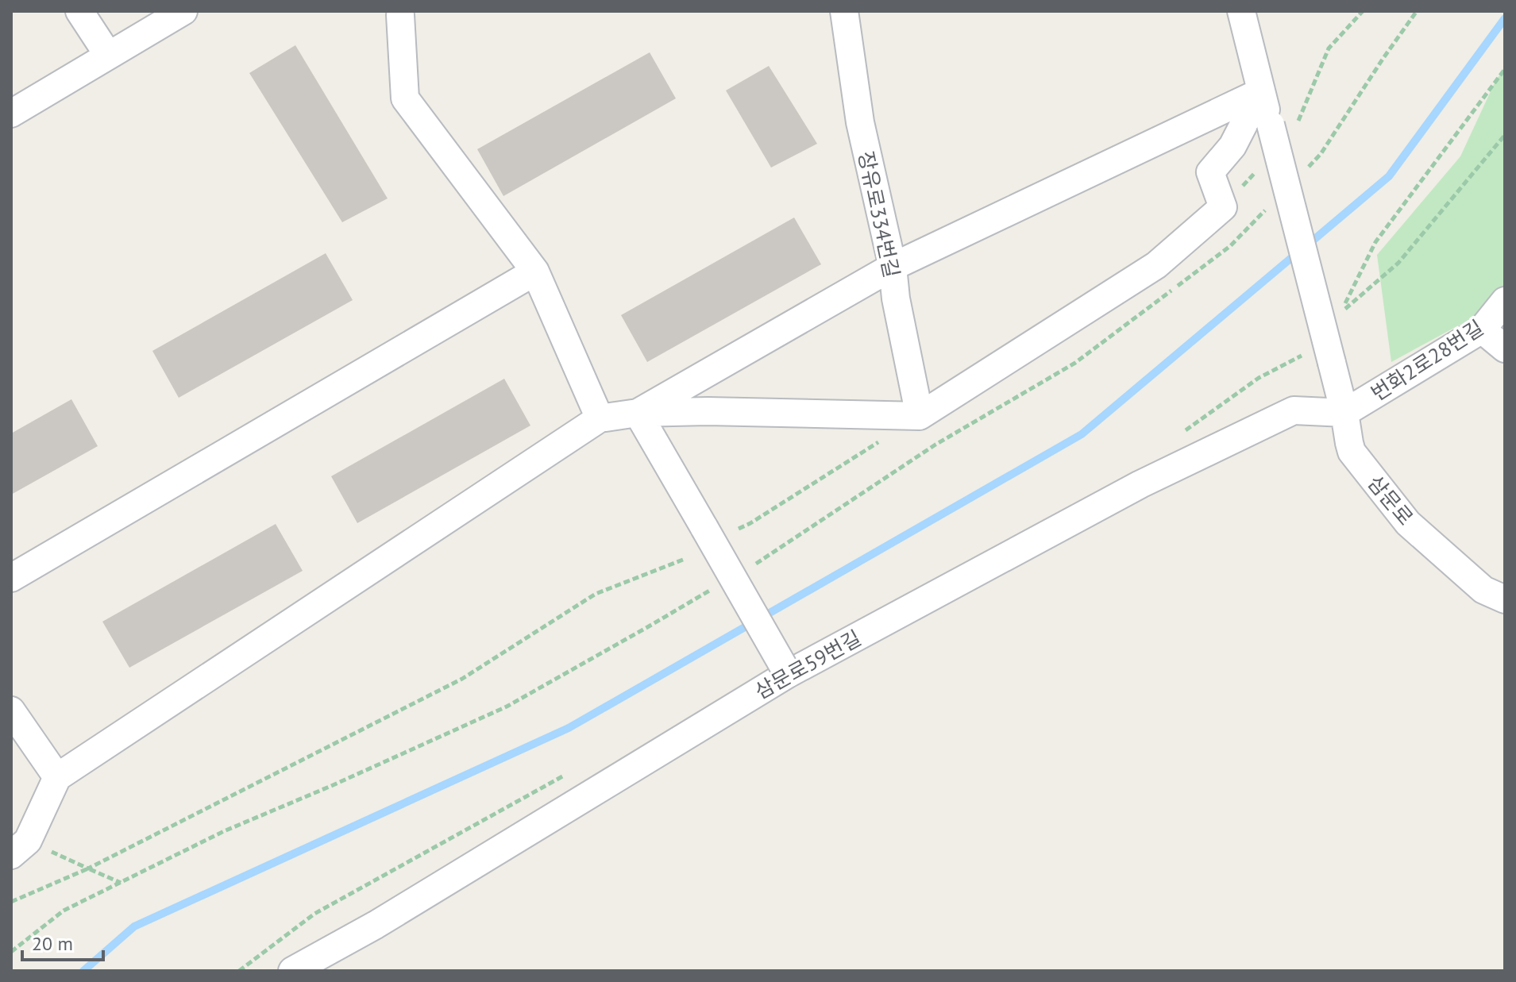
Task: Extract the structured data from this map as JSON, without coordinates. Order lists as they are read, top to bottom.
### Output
{
  "streets": {
    "street": [
      "장유로334번길",
      "번화2로28번길",
      "삼문로",
      "삼문로59번길"
    ]
  },
  "crossings": [
    ["번화2로28번길", "삼문로"],
    ["번화2로28번길", "삼문로59번길"],
    ["삼문로", "삼문로59번길"]
  ],
  "scale_bar": "20 m"
}
